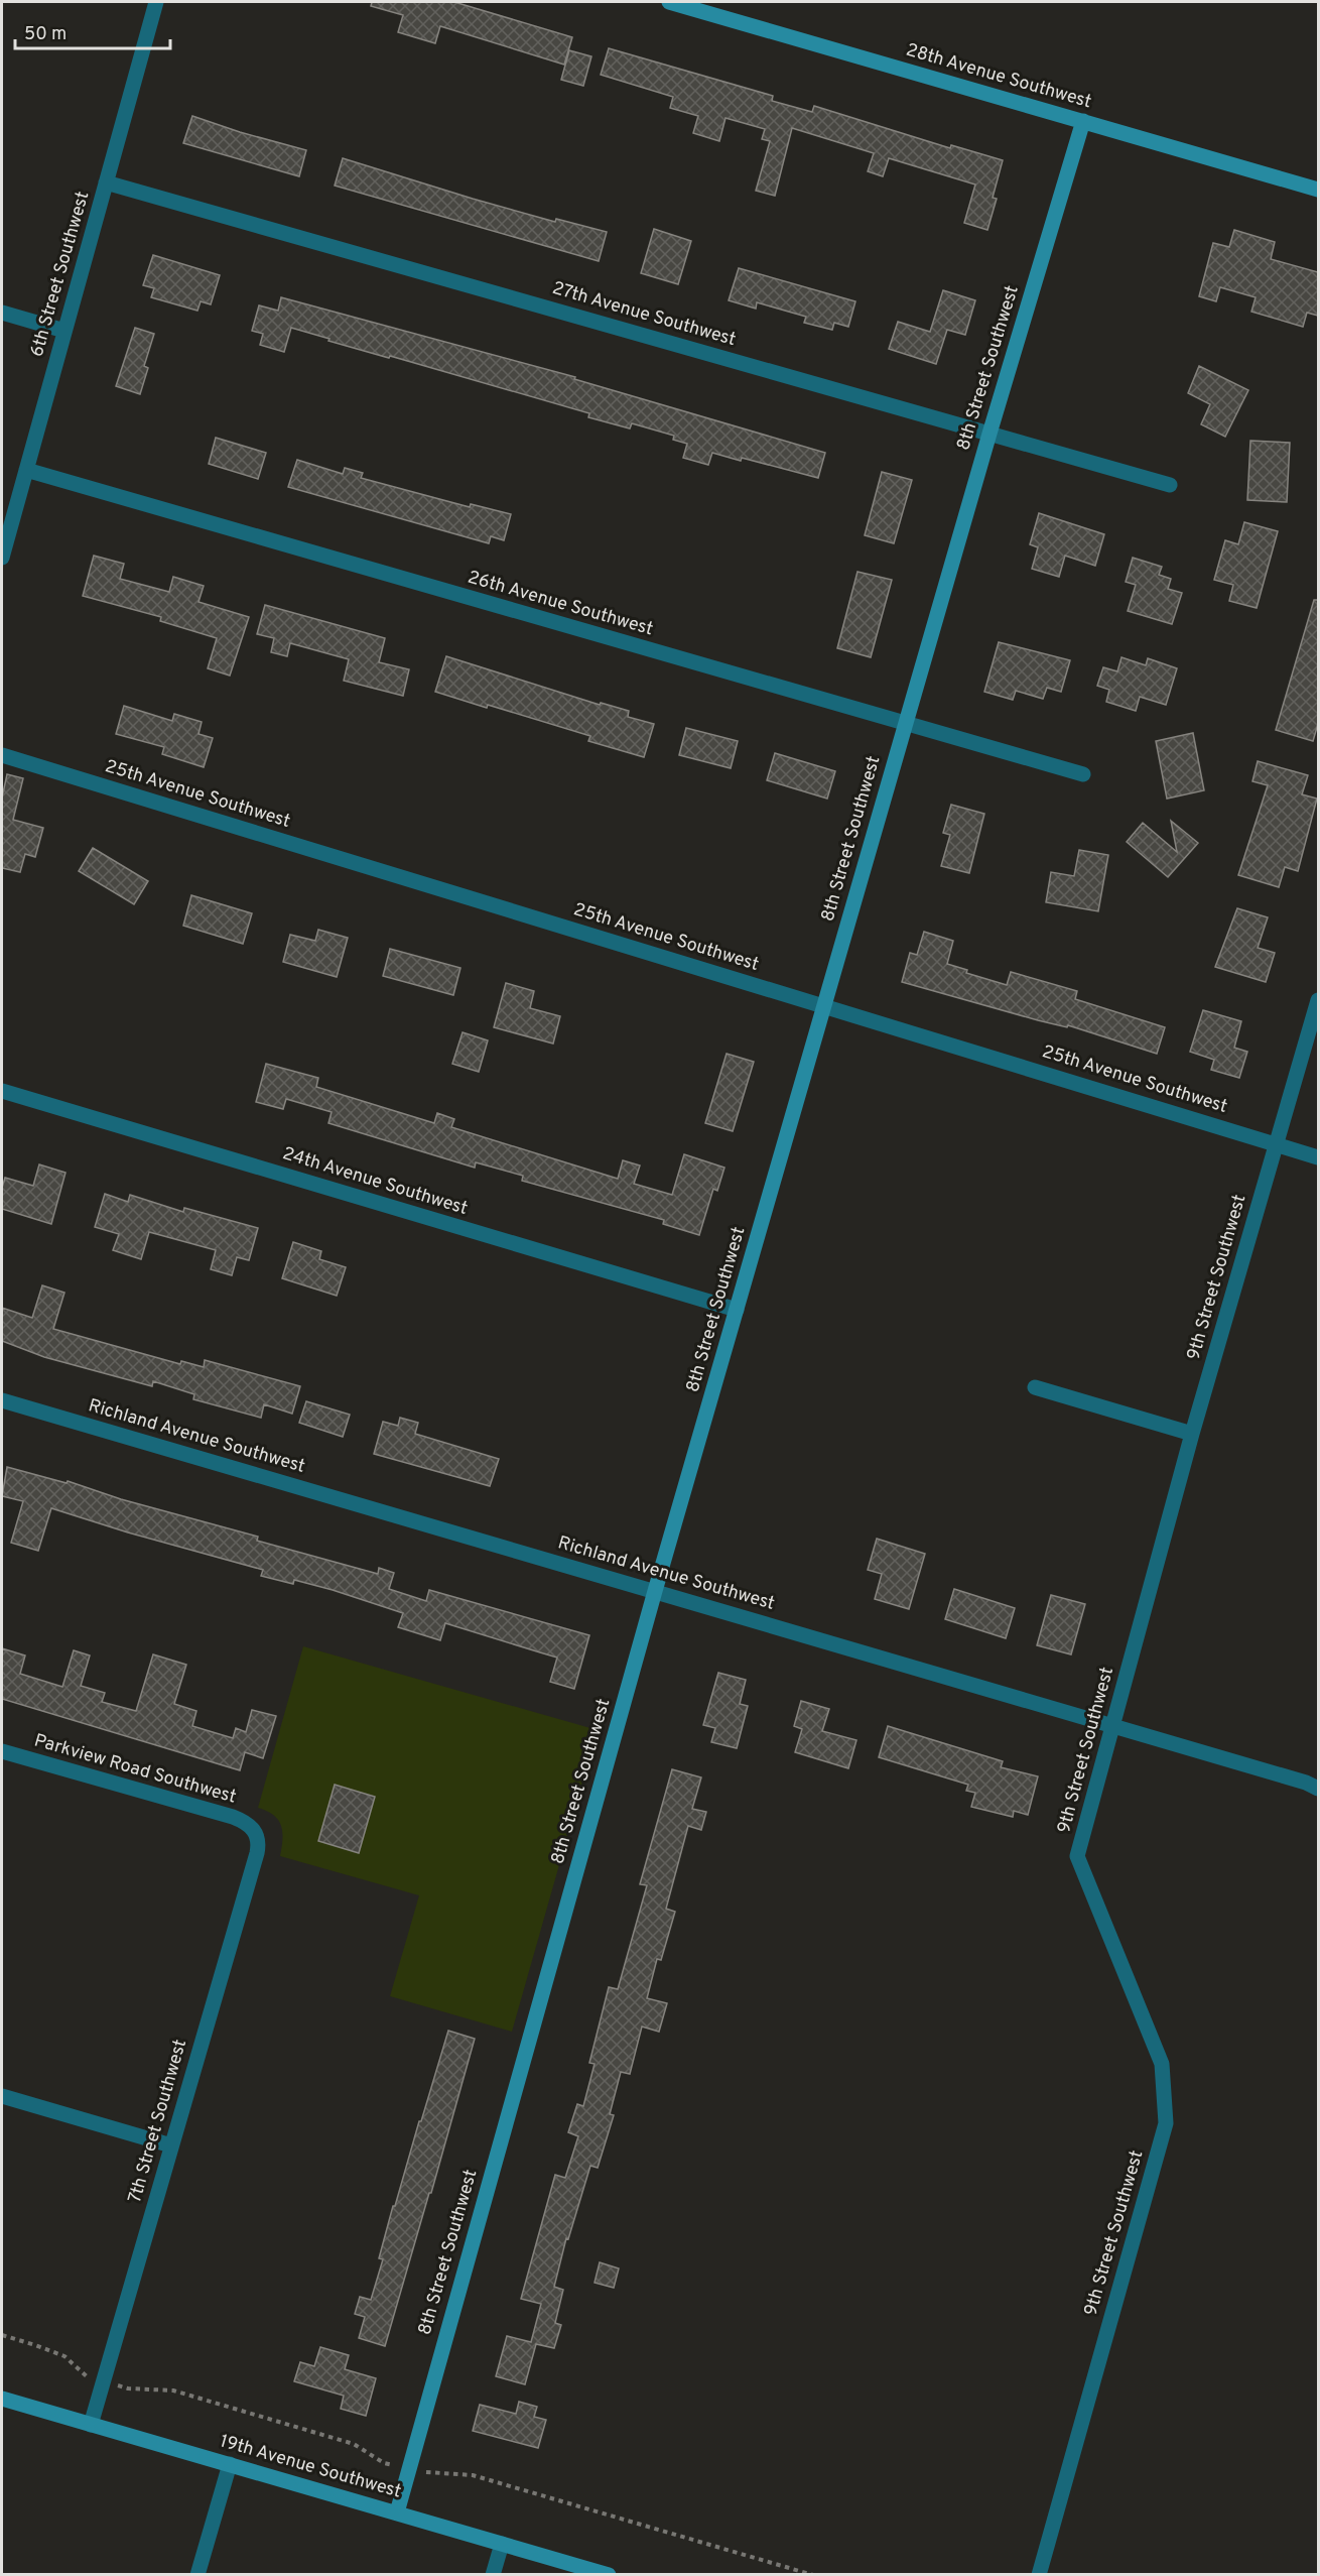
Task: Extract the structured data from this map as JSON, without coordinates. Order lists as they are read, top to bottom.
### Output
{
  "streets": {
    "street": [
      "28th Avenue Southwest",
      "6th Street Southwest",
      "27th Avenue Southwest",
      "8th Street Southwest",
      "26th Avenue Southwest",
      "25th Avenue Southwest",
      "24th Avenue Southwest",
      "9th Street Southwest",
      "Richland Avenue Southwest",
      "Parkview Road Southwest",
      "7th Street Southwest",
      "19th Avenue Southwest"
    ]
  },
  "crossings": [
    ["28th Avenue Southwest", "8th Street Southwest"],
    ["6th Street Southwest", "27th Avenue Southwest"],
    ["6th Street Southwest", "26th Avenue Southwest"],
    ["27th Avenue Southwest", "8th Street Southwest"],
    ["8th Street Southwest", "26th Avenue Southwest"],
    ["8th Street Southwest", "25th Avenue Southwest"],
    ["8th Street Southwest", "24th Avenue Southwest"],
    ["8th Street Southwest", "Richland Avenue Southwest"],
    ["8th Street Southwest", "19th Avenue Southwest"],
    ["25th Avenue Southwest", "9th Street Southwest"],
    ["9th Street Southwest", "Richland Avenue Southwest"],
    ["Parkview Road Southwest", "7th Street Southwest"],
    ["7th Street Southwest", "19th Avenue Southwest"]
  ],
  "scale_bar": "50 m"
}
